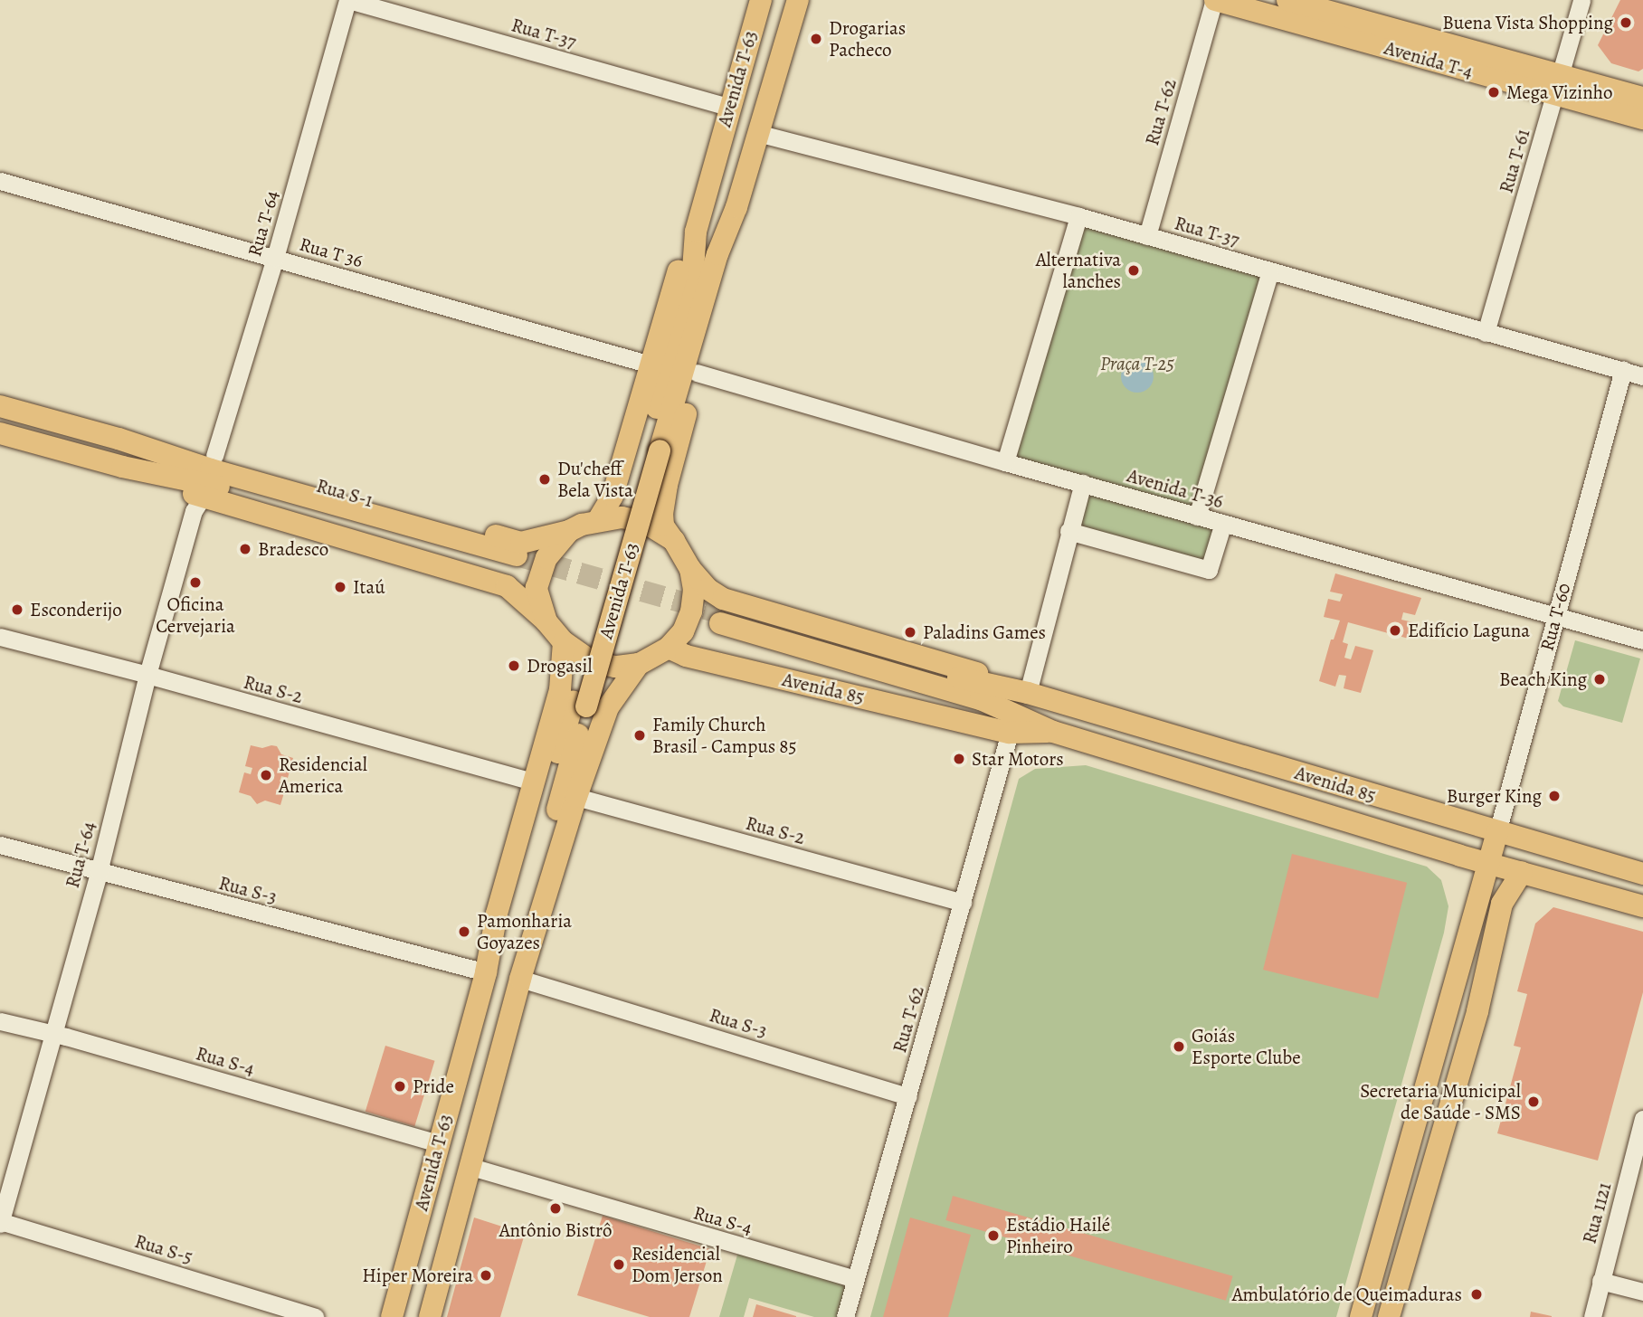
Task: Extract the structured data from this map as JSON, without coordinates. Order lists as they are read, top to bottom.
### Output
{
  "streets": {
    "main road": [
      "Avenida T-4",
      "Avenida T-63",
      "Rua S-1",
      "Rua T-60",
      "Avenida 85"
    ],
    "street": [
      "Rua T-37",
      "Rua T-62",
      "Rua T-61",
      "Rua T-64",
      "Rua T 36",
      "Avenida T-36",
      "Rua S-2",
      "Rua S-3",
      "Rua S-4",
      "Rua 1121",
      "Rua S-5"
    ]
  },
  "crossings": [
    ["Rua T-37", "Avenida T-63"],
    ["Rua T-37", "Rua T-62"],
    ["Rua T-37", "Rua T-61"],
    ["Rua T-37", "Rua T-64"],
    ["Rua T-37", "Rua T-60"],
    ["Avenida T-4", "Rua T-62"],
    ["Avenida T-4", "Rua T-61"],
    ["Avenida T-63", "Rua T 36"],
    ["Avenida T-63", "Avenida T-36"],
    ["Avenida T-63", "Rua S-1"],
    ["Avenida T-63", "Avenida 85"],
    ["Avenida T-63", "Rua S-2"],
    ["Avenida T-63", "Rua S-3"],
    ["Avenida T-63", "Rua S-4"],
    ["Rua T-62", "Avenida 85"],
    ["Rua T-62", "Rua S-2"],
    ["Rua T-62", "Rua S-3"],
    ["Rua T-62", "Rua S-4"],
    ["Rua T-64", "Rua T 36"],
    ["Rua T-64", "Rua S-1"],
    ["Rua T-64", "Rua S-2"],
    ["Rua T-64", "Rua S-3"],
    ["Rua T-64", "Rua S-4"],
    ["Rua T-64", "Rua S-5"],
    ["Avenida T-36", "Rua T-60"],
    ["Rua S-1", "Avenida 85"],
    ["Rua T-60", "Avenida 85"]
  ],
  "parks": ["Praça T-25"],
  "places": [
    "Buena Vista Shopping",
    "Drogarias Pacheco",
    "Mega Vizinho",
    "Alternativa lanches",
    "Du'cheff Bela Vista",
    "Bradesco",
    "Oficina Cervejaria",
    "Itaú",
    "Esconderijo",
    "Edifício Laguna",
    "Paladins Games",
    "Drogasil",
    "Beach King",
    "Family Church Brasil - Campus 85",
    "Star Motors",
    "Residencial America",
    "Burger King",
    "Pamonharia Goyazes",
    "Goiás Esporte Clube",
    "Pride",
    "Secretaria Municipal de Saúde - SMS",
    "Antônio Bistrô",
    "Estádio Hailé Pinheiro",
    "Residencial Dom Jerson",
    "Hiper Moreira",
    "Ambulatório de Queimaduras"
  ]
}
